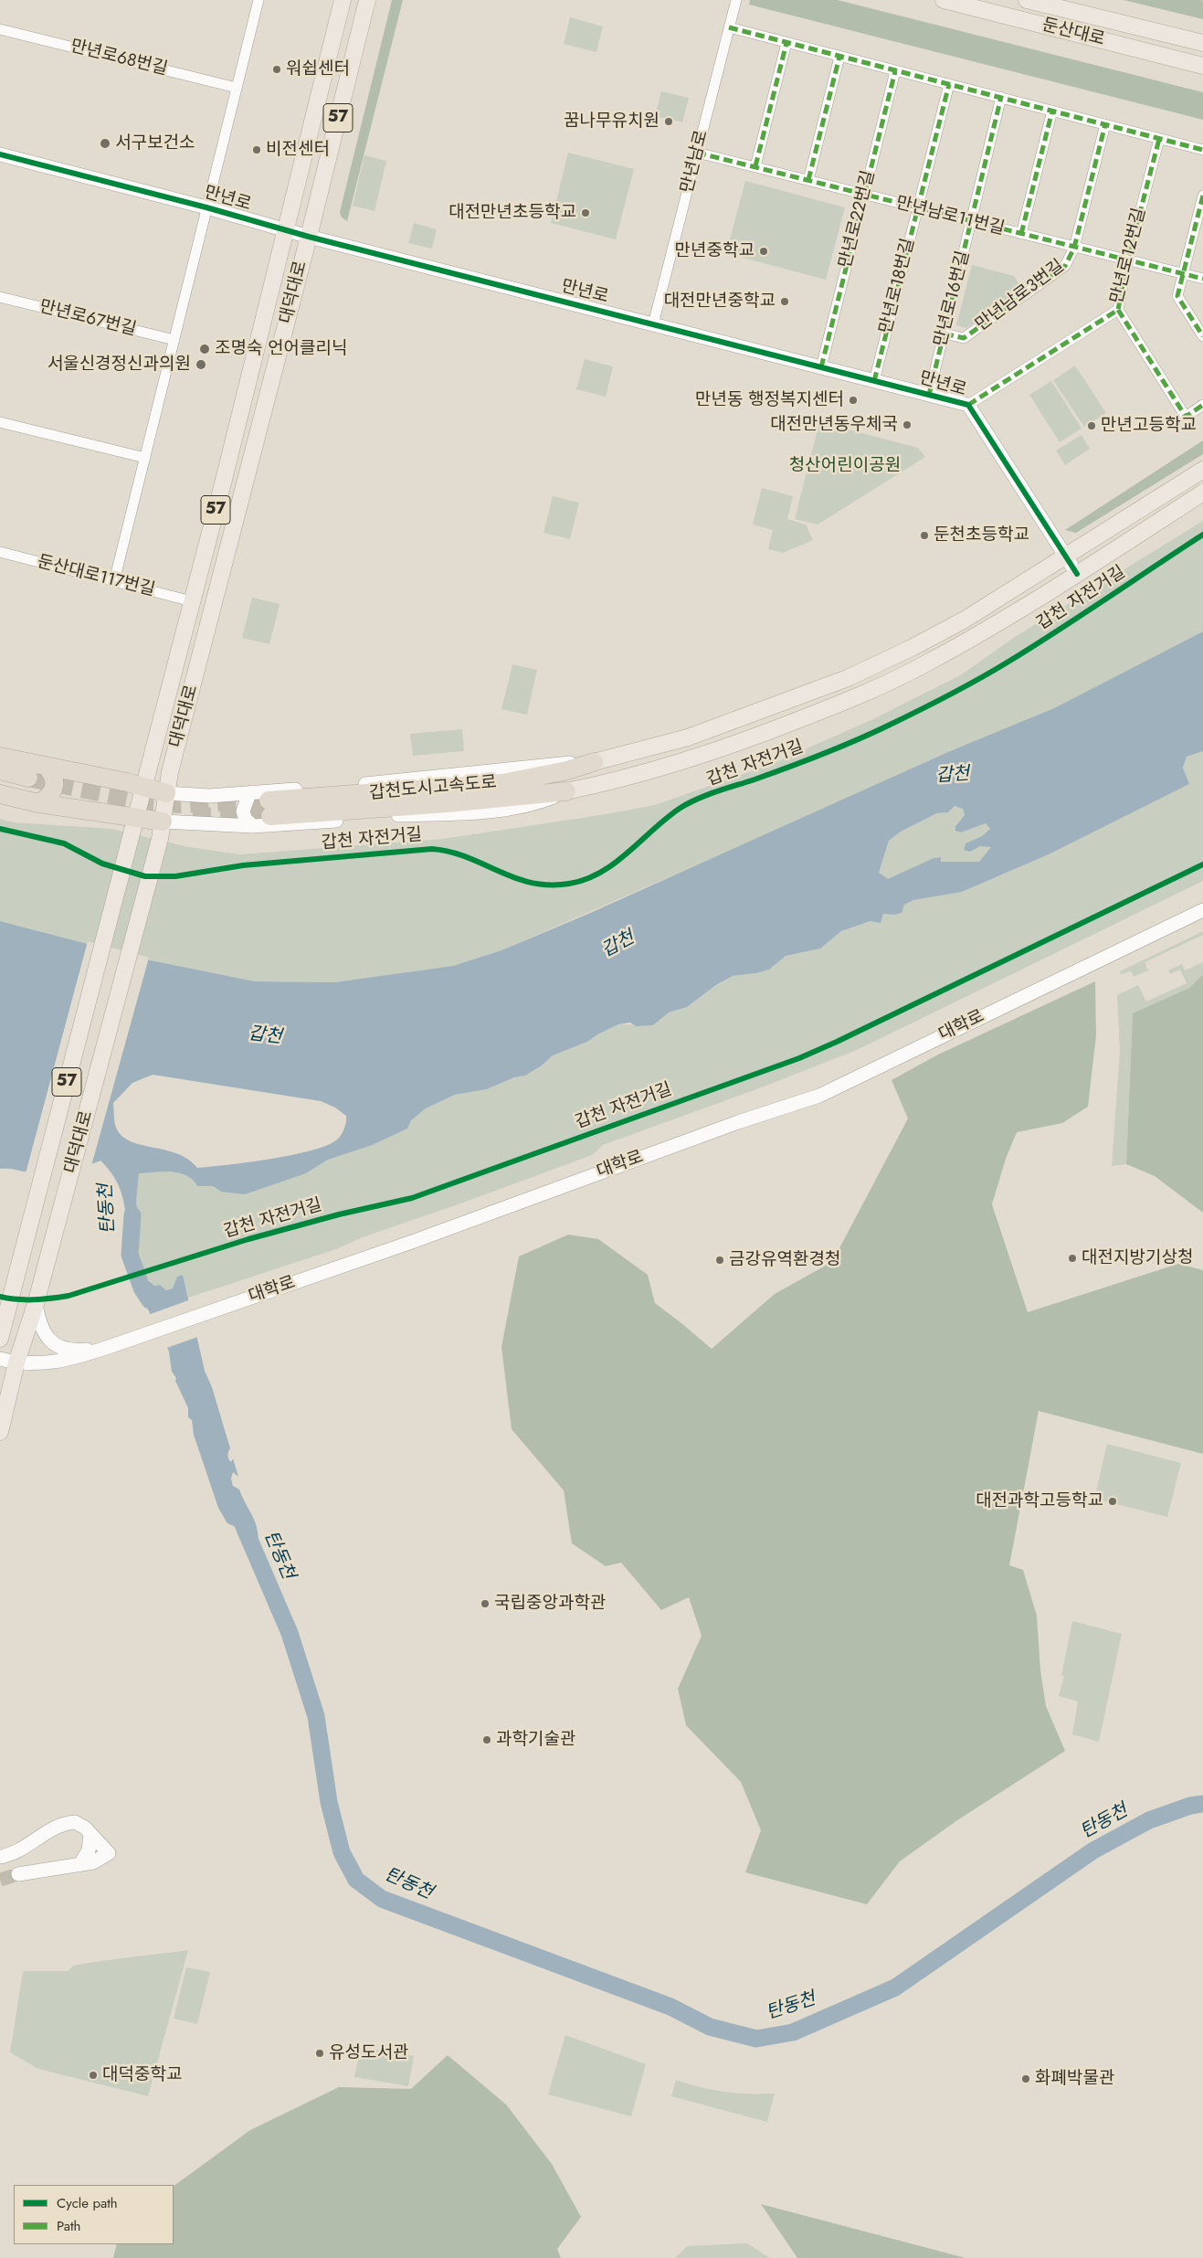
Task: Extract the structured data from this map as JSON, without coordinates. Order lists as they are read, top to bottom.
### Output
{
  "streets": {
    "highway": ["갑천도시고속도로"],
    "main road": ["둔산대로", "57", "대덕대로"],
    "street": [
      "만년로68번길",
      "만년남로",
      "만년로",
      "만년남로11번길",
      "만년로22번길",
      "만년로12번길",
      "만년로18번길",
      "만년남로3번길",
      "만년로16번길",
      "만년로67번길",
      "둔산대로117번길",
      "대학로"
    ],
    "cycle path": ["갑천 자전거길"]
  },
  "crossings": [
    ["만년남로", "만년로"],
    ["만년남로", "만년남로11번길"],
    ["만년로", "만년로22번길"],
    ["만년로", "만년로12번길"],
    ["만년로", "만년로18번길"],
    ["만년로", "대덕대로"],
    ["만년로", "만년로16번길"],
    ["만년남로11번길", "만년로22번길"],
    ["만년남로11번길", "만년로12번길"],
    ["만년남로11번길", "만년로18번길"],
    ["만년남로11번길", "만년남로3번길"],
    ["만년남로11번길", "만년로16번길"],
    ["대덕대로", "둔산대로117번길"],
    ["대덕대로", "대학로"],
    ["만년남로3번길", "만년로16번길"]
  ],
  "water": ["갑천", "탄동천"],
  "parks": ["청산어린이공원"],
  "places": [
    "워쉽센터",
    "꿈나무유치원",
    "서구보건소",
    "비전센터",
    "대전만년초등학교",
    "만년중학교",
    "대전만년중학교",
    "조명숙 언어클리닉",
    "서울신경정신과의원",
    "만년동 행정복지센터",
    "대전만년동우체국",
    "만년고등학교",
    "둔천초등학교",
    "대전지방기상청",
    "금강유역환경청",
    "대전과학고등학교",
    "국립중앙과학관",
    "과학기술관",
    "유성도서관",
    "대덕중학교",
    "화폐박물관"
  ],
  "legend": ["Cycle path", "Path"]
}
